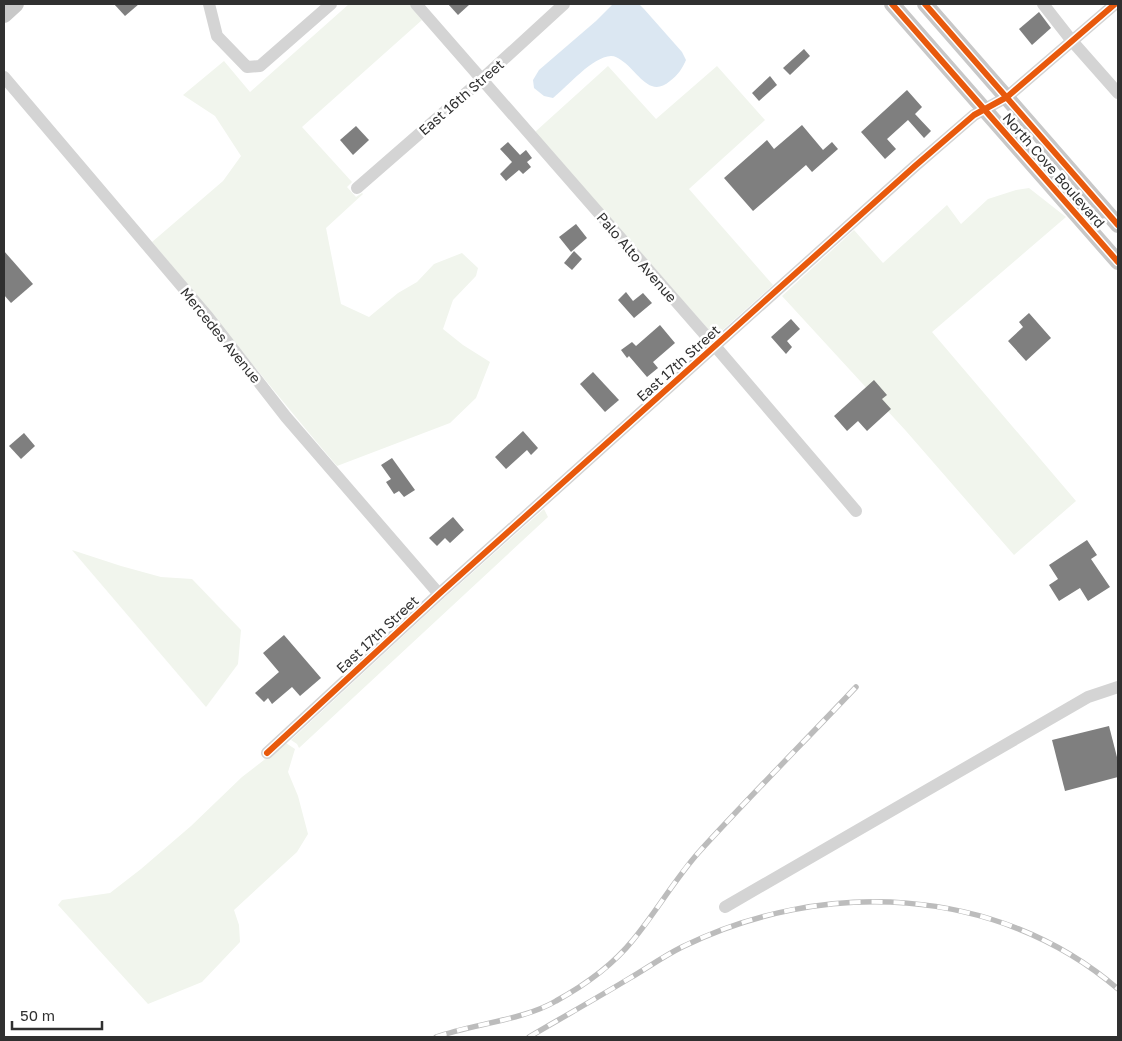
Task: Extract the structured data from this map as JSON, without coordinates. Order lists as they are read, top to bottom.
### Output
{
  "streets": {
    "main road": ["North Cove Boulevard"],
    "street": [
      "East 16th Street",
      "Palo Alto Avenue",
      "Mercedes Avenue",
      "East 17th Street"
    ]
  },
  "crossings": [
    ["East 16th Street", "Palo Alto Avenue"],
    ["North Cove Boulevard", "East 17th Street"],
    ["Palo Alto Avenue", "East 17th Street"],
    ["Mercedes Avenue", "East 17th Street"]
  ],
  "scale_bar": "50 m"
}
